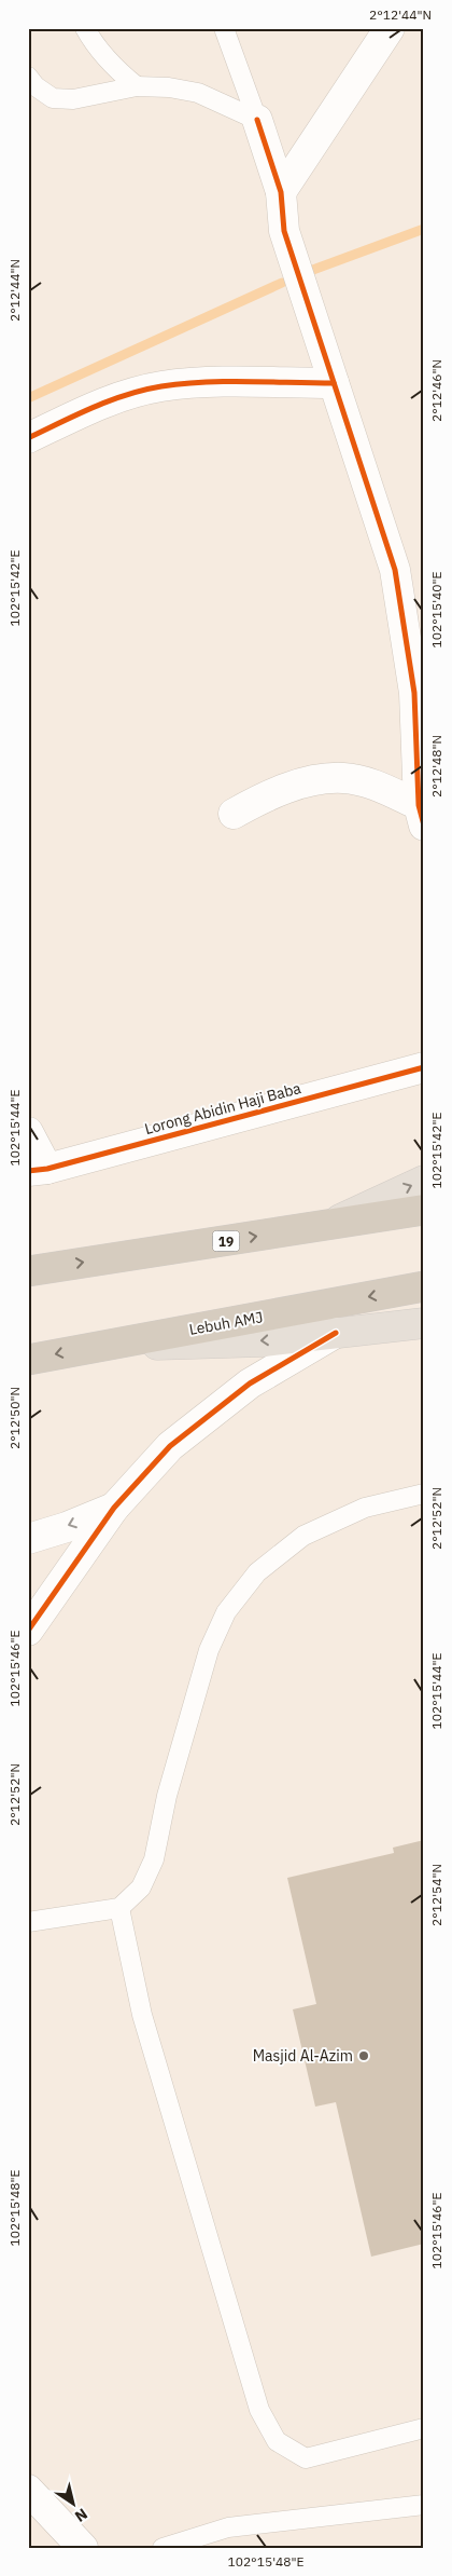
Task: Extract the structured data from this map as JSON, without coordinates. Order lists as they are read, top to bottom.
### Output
{
  "streets": {
    "highway": ["19", "Lebuh AMJ"],
    "street": ["Lorong Abidin Haji Baba"]
  },
  "places": ["Masjid Al-Azim"],
  "north": "bottom right",
  "coordinates": [
    "2°12'44\"N",
    "2°12'46\"N",
    "102°15'42\"E",
    "102°15'40\"E",
    "2°12'48\"N",
    "102°15'44\"E",
    "2°12'50\"N",
    "2°12'52\"N",
    "102°15'46\"E",
    "2°12'54\"N",
    "102°15'48\"E"
  ]
}
